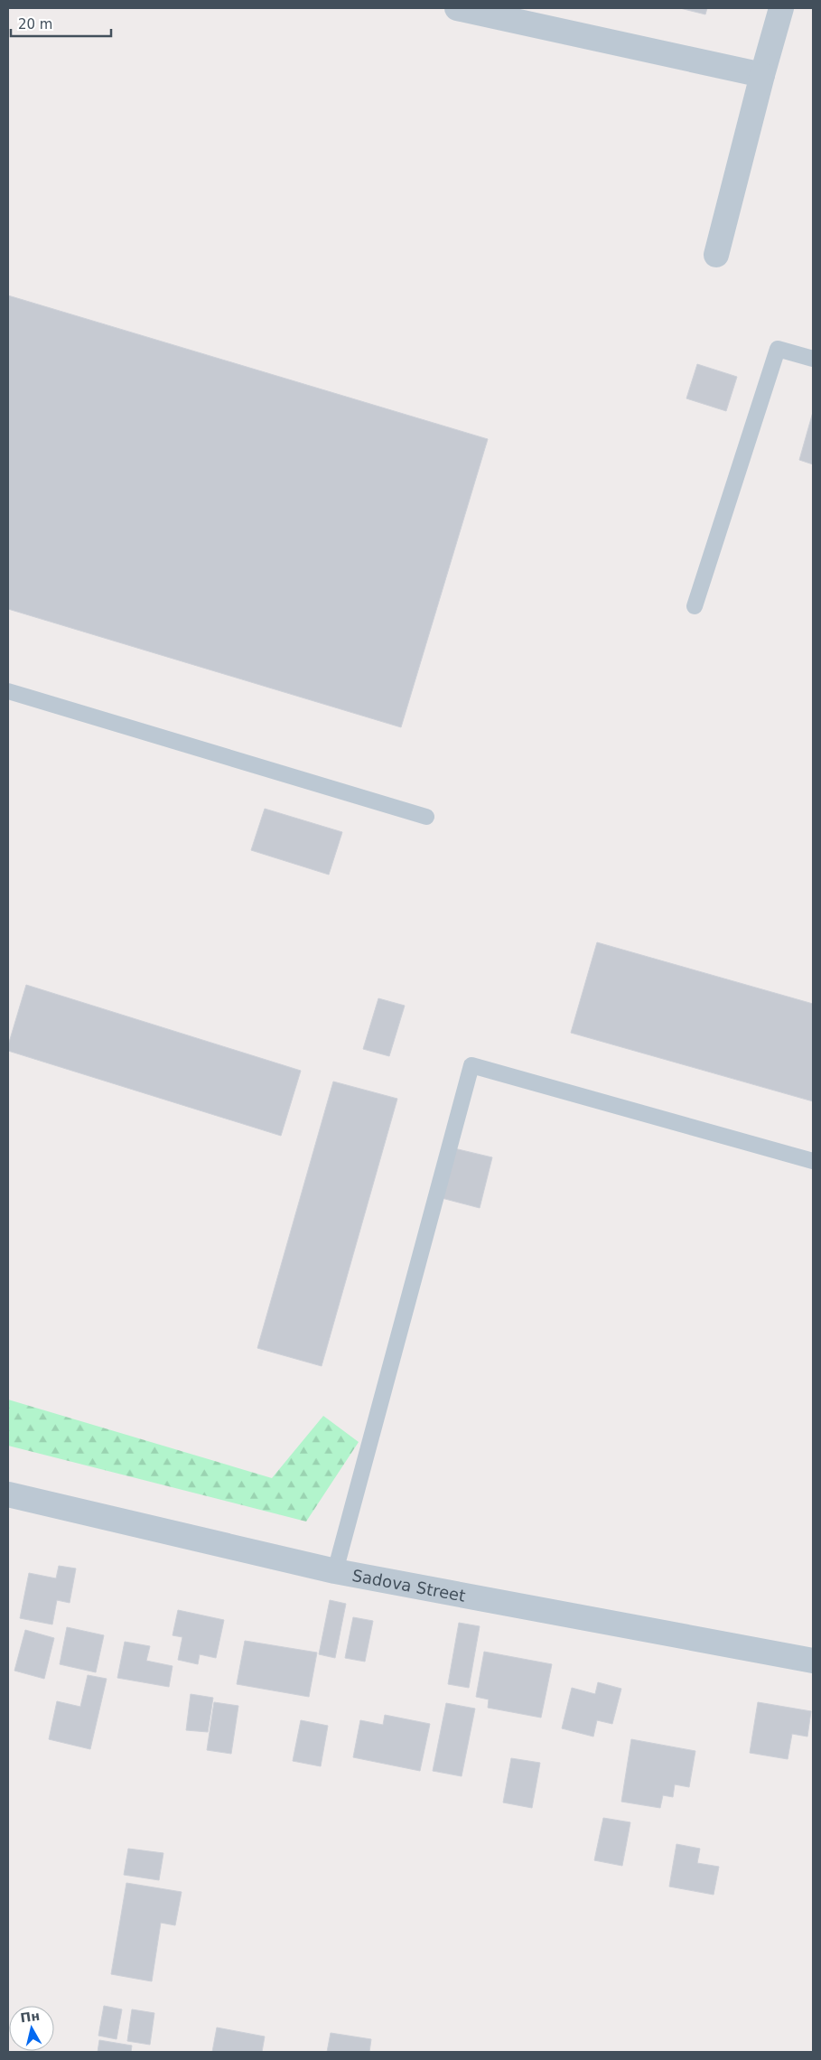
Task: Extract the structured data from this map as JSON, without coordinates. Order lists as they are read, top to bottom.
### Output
{
  "streets": {
    "street": ["Sadova Street"]
  },
  "scale_bar": "20 m",
  "north": "top"
}
